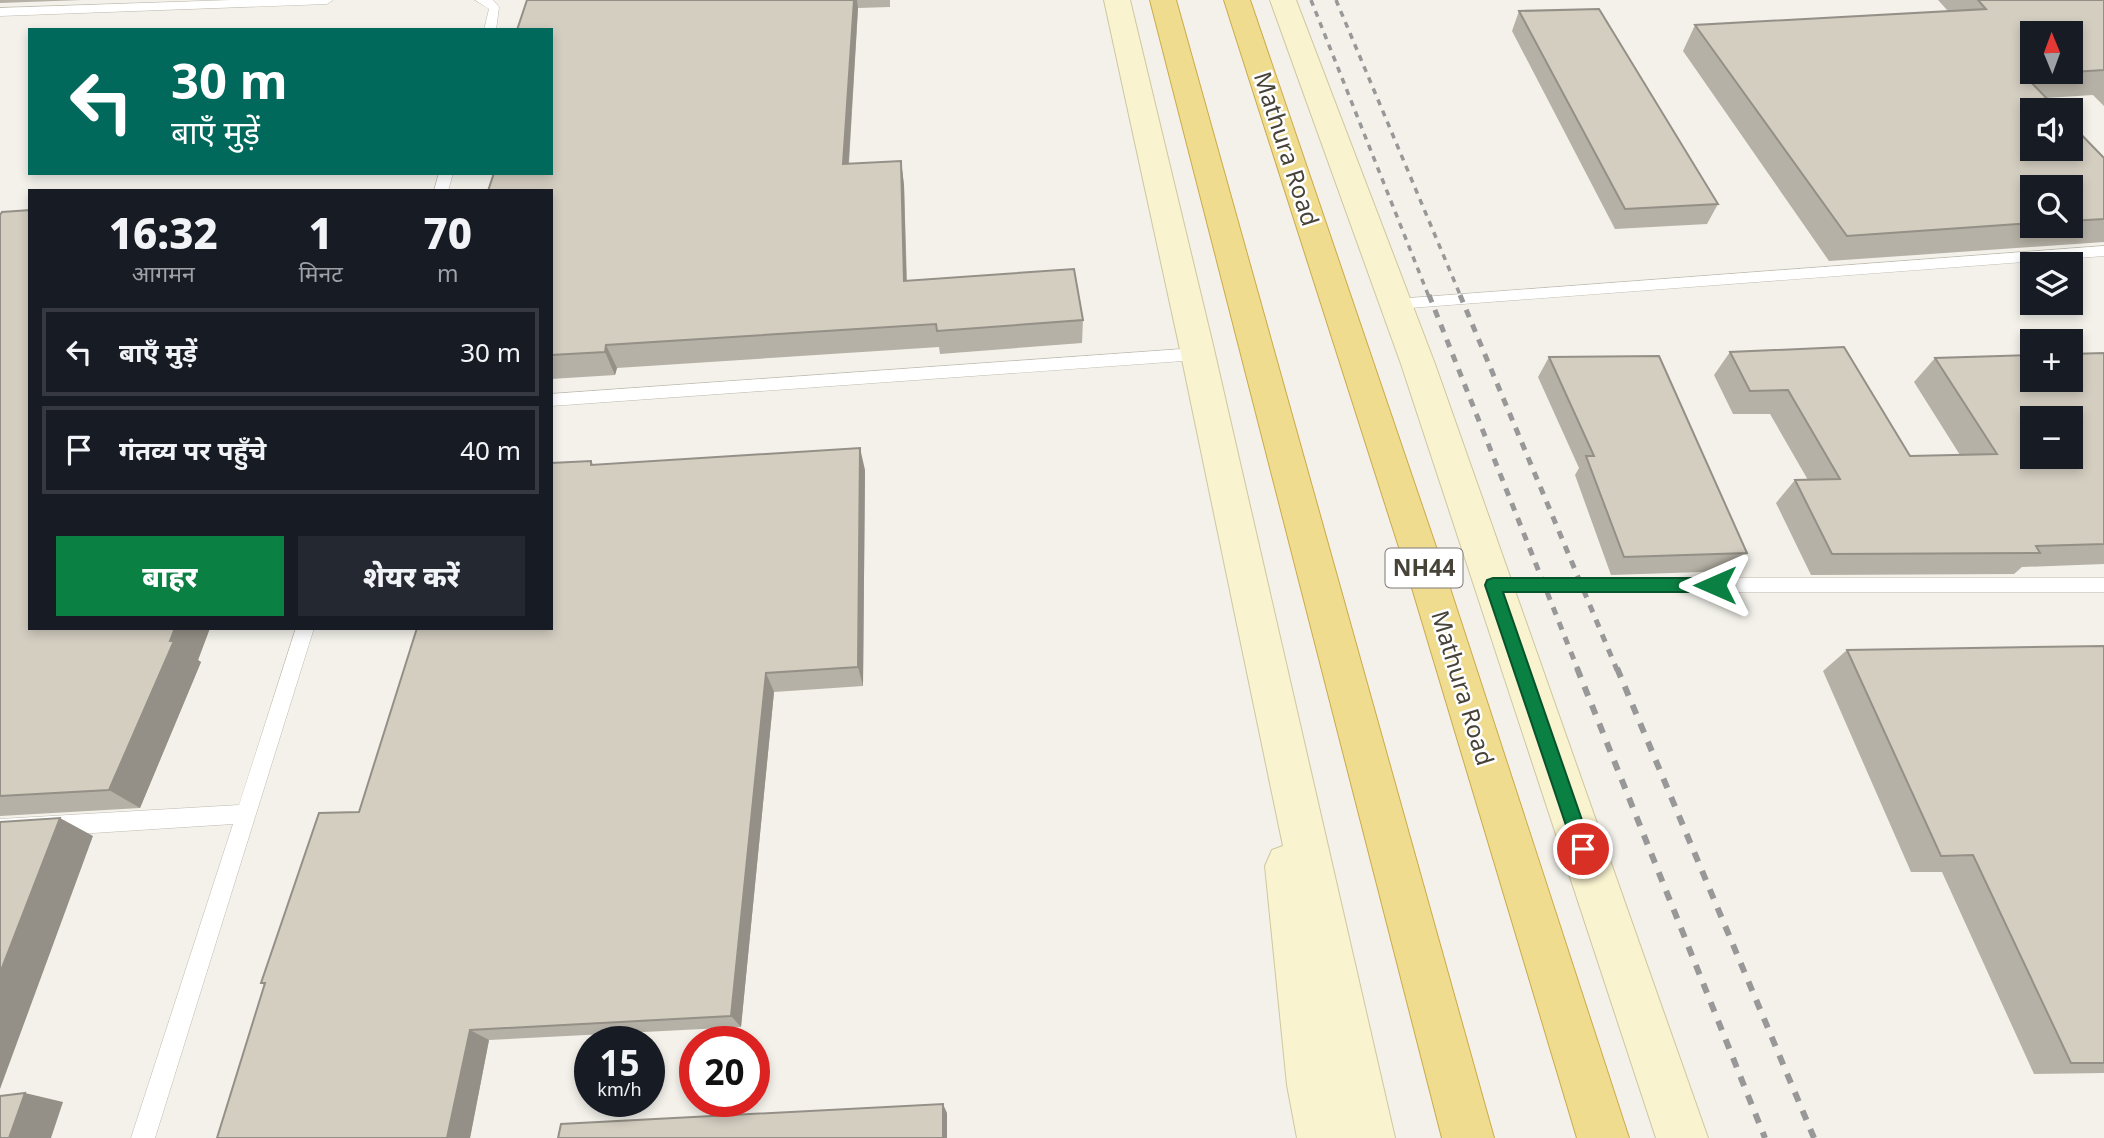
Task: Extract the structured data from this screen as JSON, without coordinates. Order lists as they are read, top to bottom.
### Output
{
  "streets": {
    "highway": ["Mathura Road", "NH44"]
  },
  "north": "top",
  "page": {
    "map_buttons": ["+", "−"],
    "turn": ["30 m", "बाएँ मुड़ें"],
    "eta": [
      "16:32",
      "आगमन",
      "1",
      "मिनट",
      "70",
      "m"
    ],
    "list": [
      {
        "name": "बाएँ मुड़ें",
        "value": "30 m"
      },
      {
        "name": "गंतव्य पर पहुँचे",
        "value": "40 m"
      }
    ],
    "buttons": ["बाहर", "शेयर करें"],
    "speed": "15 km/h",
    "limit": "20"
  }
}
